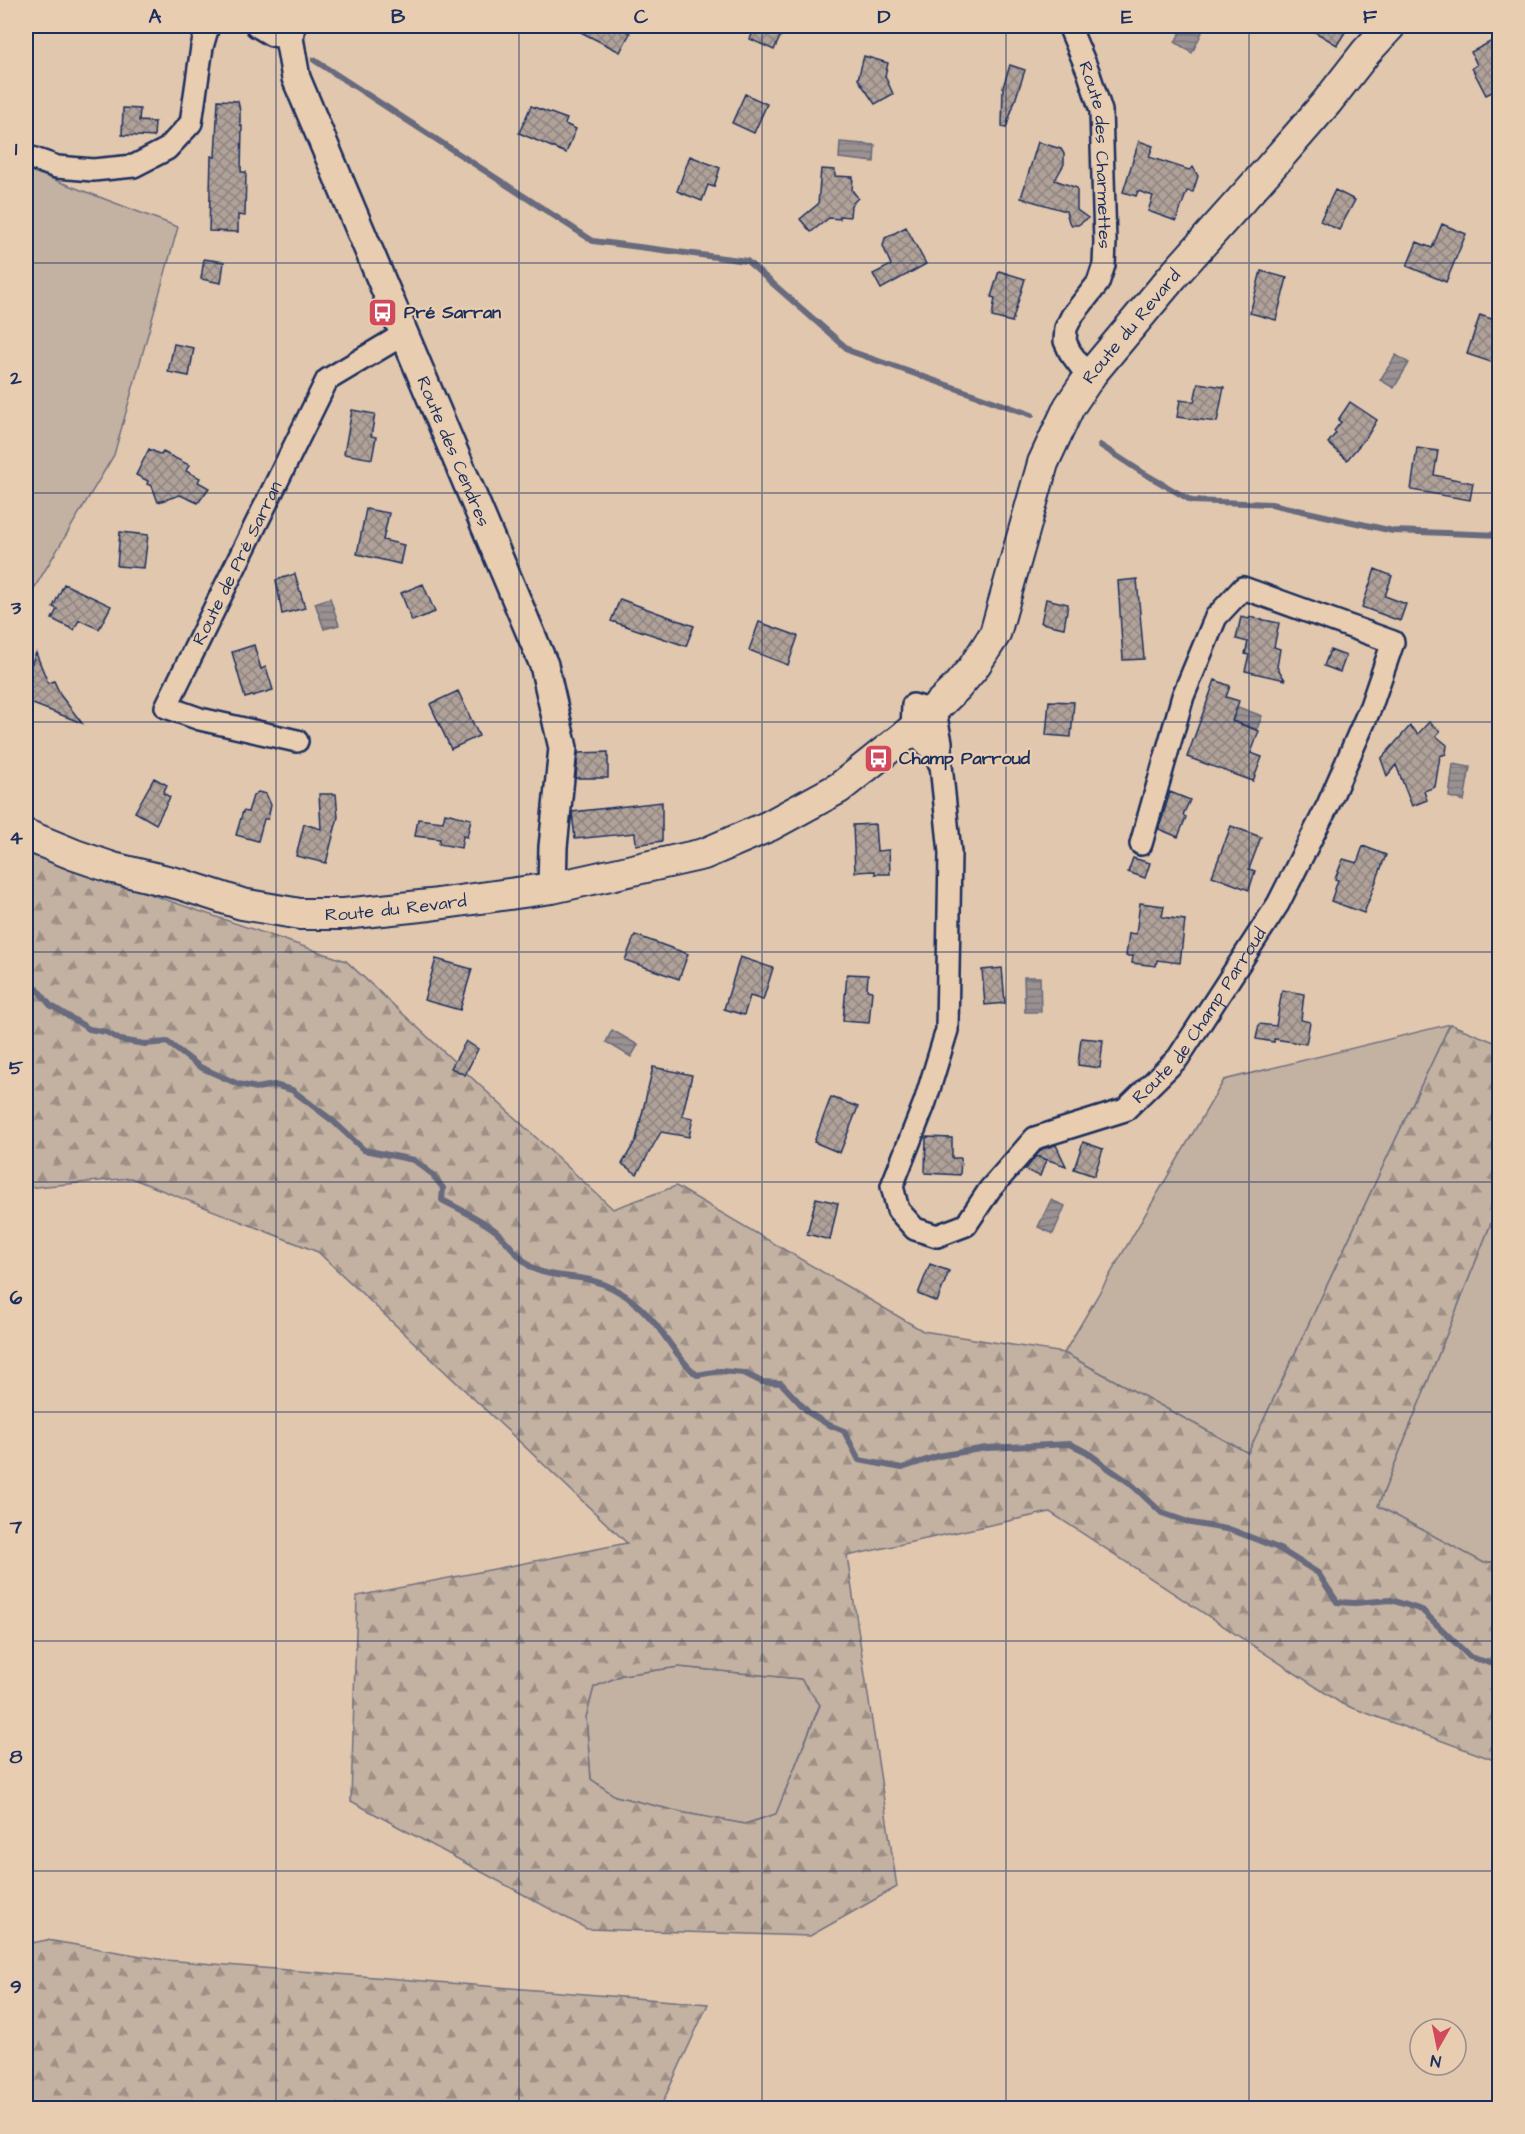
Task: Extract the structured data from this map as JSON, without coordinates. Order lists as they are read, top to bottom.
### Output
{
  "streets": {
    "main road": ["Route du Revard"],
    "street": [
      "Route des Charmettes",
      "Route des Cendres",
      "Route de Pré Sarran",
      "Route de Champ Parroud"
    ]
  },
  "crossings": [
    ["Route des Charmettes", "Route du Revard"],
    ["Route du Revard", "Route des Cendres"],
    ["Route du Revard", "Route de Champ Parroud"],
    ["Route des Cendres", "Route de Pré Sarran"]
  ],
  "places": {
    "bus stop": ["Pré Sarran", "Champ Parroud"]
  },
  "north": "bottom",
  "grid": {
    "columns": [
      "A",
      "B",
      "C",
      "D",
      "E",
      "F"
    ],
    "rows": [
      "1",
      "2",
      "3",
      "4",
      "5",
      "6",
      "7",
      "8",
      "9"
    ]
  }
}
